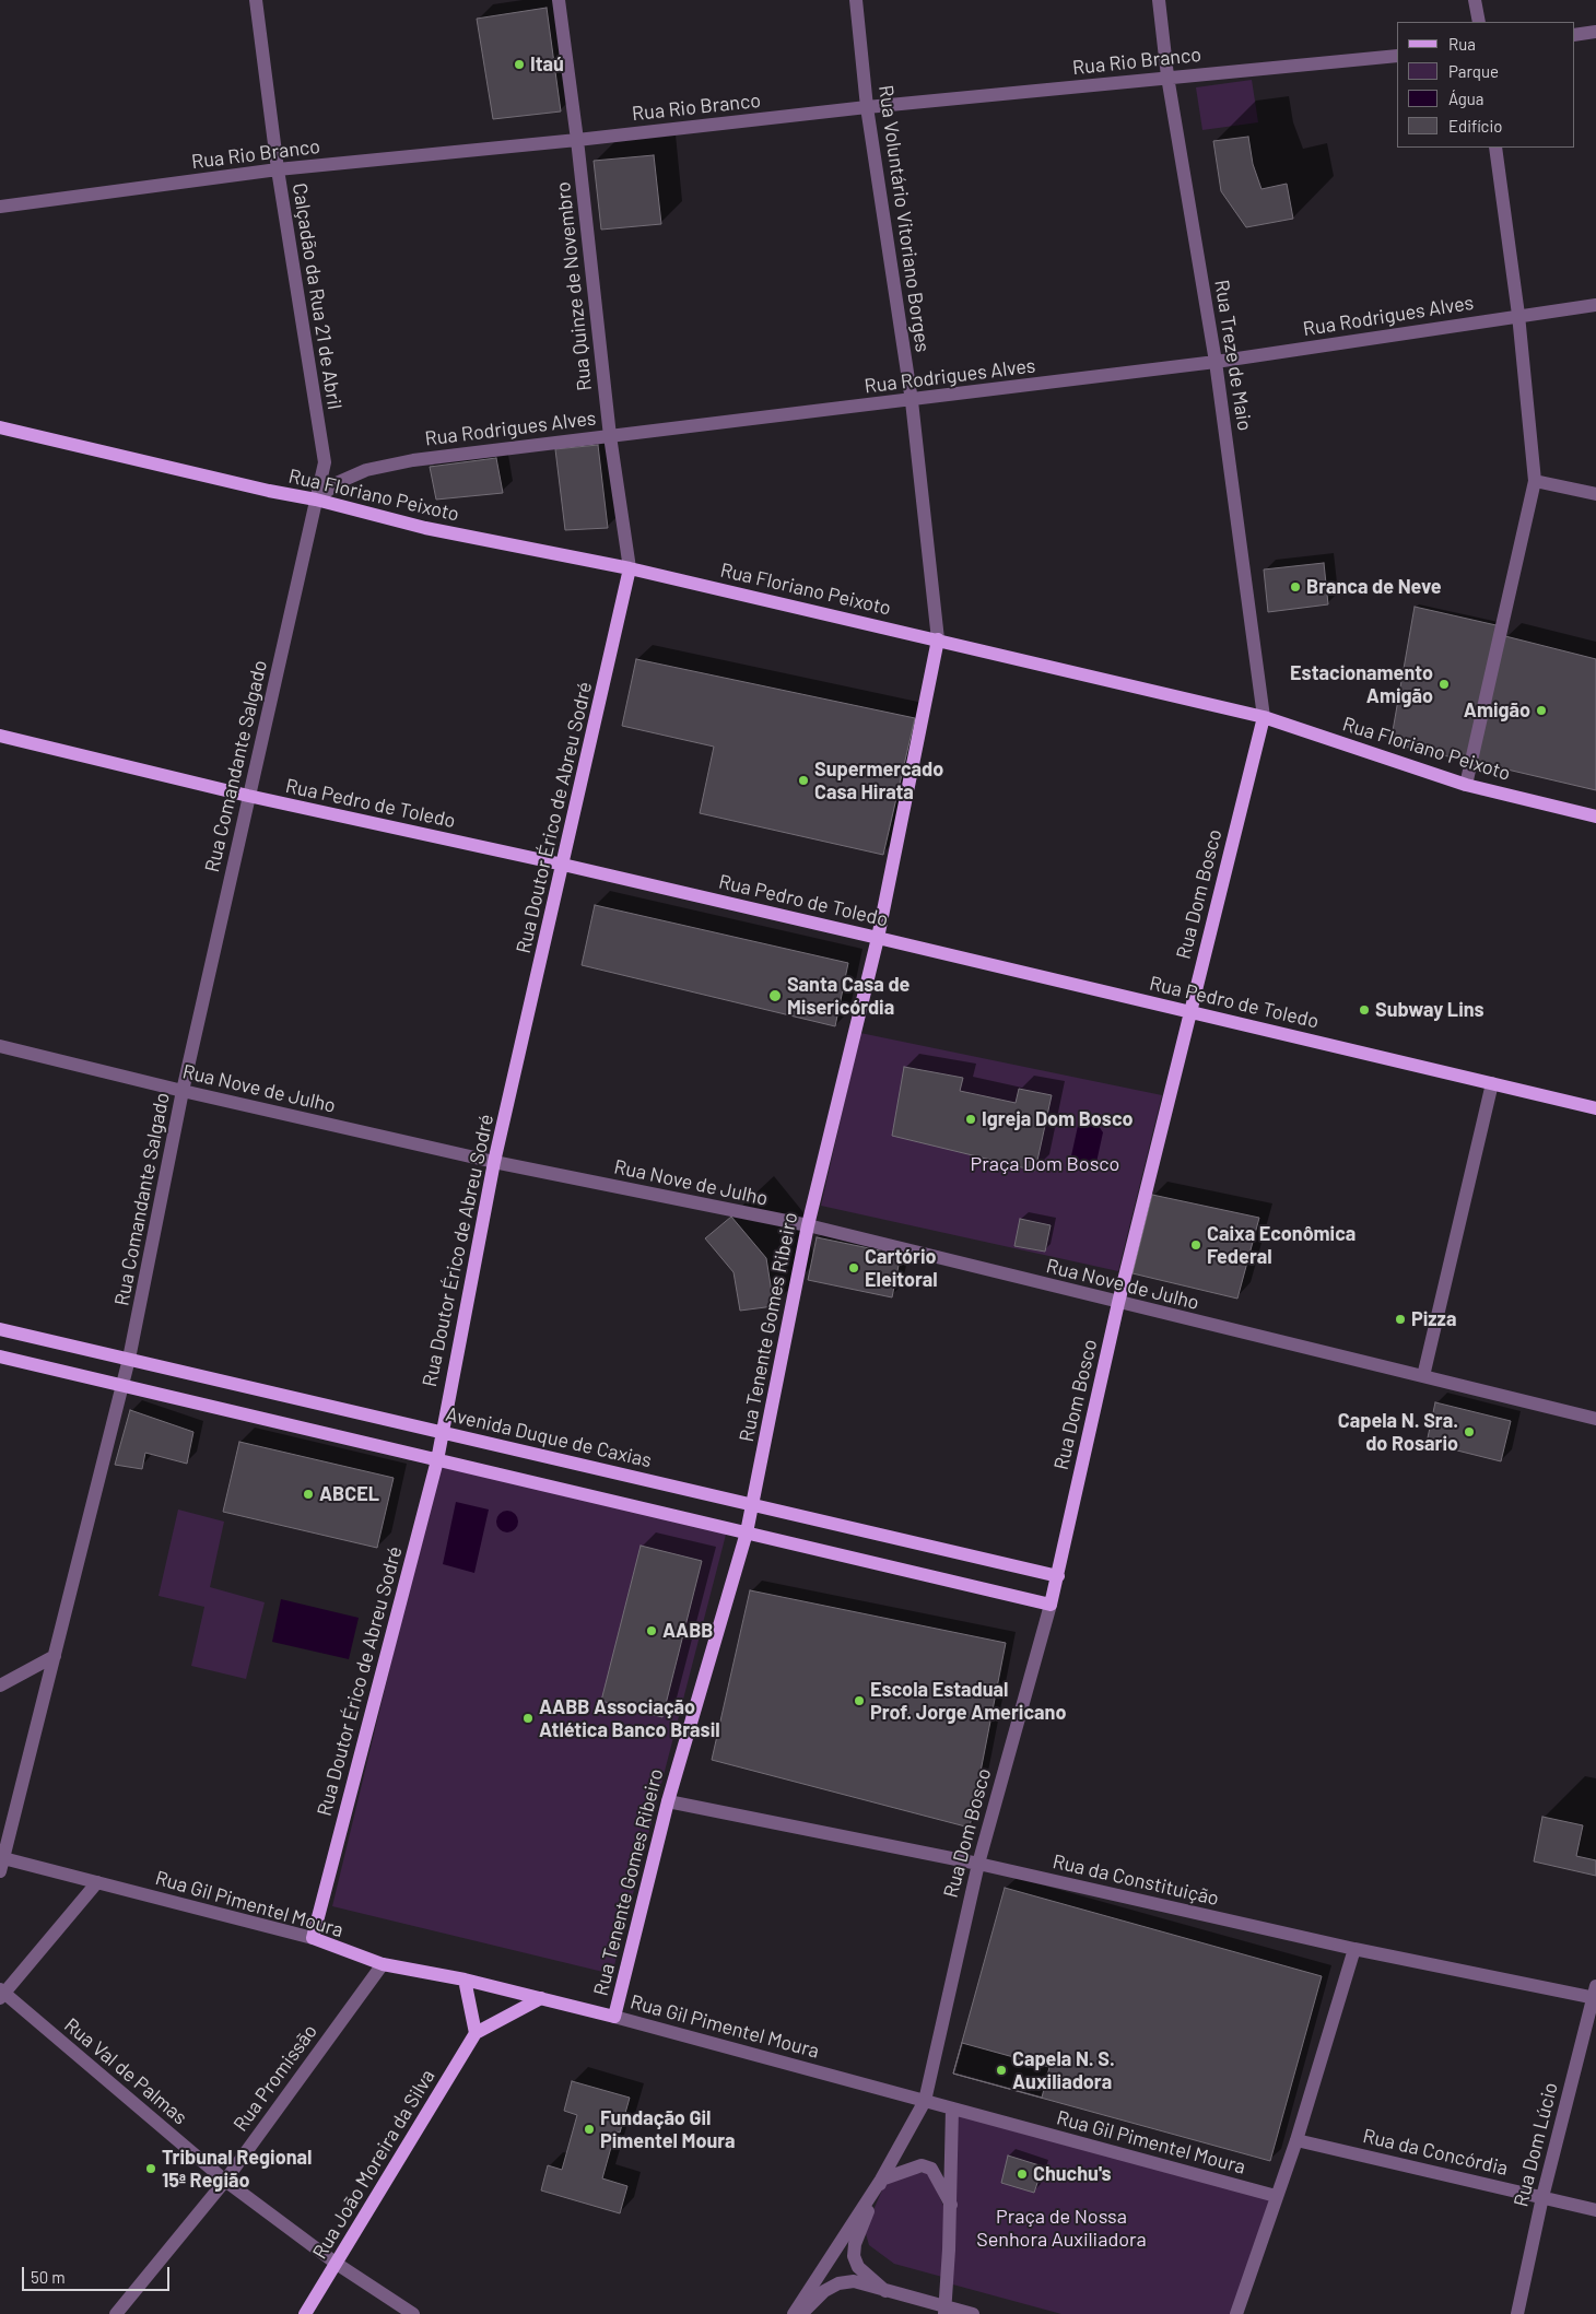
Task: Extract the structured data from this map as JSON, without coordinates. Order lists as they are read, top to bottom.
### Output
{
  "streets": {
    "main road": [
      "Rua Floriano Peixoto",
      "Rua Pedro de Toledo",
      "Rua Doutor Érico de Abreu Sodré",
      "Rua Dom Bosco",
      "Rua Tenente Gomes Ribeiro",
      "Avenida Duque de Caxias",
      "Rua Gil Pimentel Moura",
      "Rua João Moreira da Silva"
    ],
    "street": [
      "Rua Rio Branco",
      "Rua Voluntário Vitoriano Borges",
      "Rua Quinze de Novembro",
      "Calçadão da Rua 21 de Abril",
      "Rua Rodrigues Alves",
      "Rua Treze de Maio",
      "Rua Comandante Salgado",
      "Rua Nove de Julho",
      "Rua da Constituição",
      "Rua Val de Palmas",
      "Rua Promissão",
      "Rua Dom Lúcio",
      "Rua da Concórdia"
    ]
  },
  "crossings": [
    ["Rua Rio Branco", "Rua Voluntário Vitoriano Borges"],
    ["Rua Rio Branco", "Rua Quinze de Novembro"],
    ["Rua Rio Branco", "Calçadão da Rua 21 de Abril"],
    ["Rua Rio Branco", "Rua Treze de Maio"],
    ["Rua Voluntário Vitoriano Borges", "Rua Rodrigues Alves"],
    ["Rua Voluntário Vitoriano Borges", "Rua Floriano Peixoto"],
    ["Rua Voluntário Vitoriano Borges", "Rua Tenente Gomes Ribeiro"],
    ["Rua Quinze de Novembro", "Rua Rodrigues Alves"],
    ["Rua Quinze de Novembro", "Rua Floriano Peixoto"],
    ["Rua Quinze de Novembro", "Rua Doutor Érico de Abreu Sodré"],
    ["Calçadão da Rua 21 de Abril", "Rua Rodrigues Alves"],
    ["Calçadão da Rua 21 de Abril", "Rua Floriano Peixoto"],
    ["Calçadão da Rua 21 de Abril", "Rua Comandante Salgado"],
    ["Rua Rodrigues Alves", "Rua Treze de Maio"],
    ["Rua Rodrigues Alves", "Rua Floriano Peixoto"],
    ["Rua Rodrigues Alves", "Rua Comandante Salgado"],
    ["Rua Treze de Maio", "Rua Floriano Peixoto"],
    ["Rua Treze de Maio", "Rua Dom Bosco"],
    ["Rua Floriano Peixoto", "Rua Comandante Salgado"],
    ["Rua Floriano Peixoto", "Rua Doutor Érico de Abreu Sodré"],
    ["Rua Floriano Peixoto", "Rua Dom Bosco"],
    ["Rua Floriano Peixoto", "Rua Tenente Gomes Ribeiro"],
    ["Rua Comandante Salgado", "Rua Pedro de Toledo"],
    ["Rua Comandante Salgado", "Rua Nove de Julho"],
    ["Rua Comandante Salgado", "Avenida Duque de Caxias"],
    ["Rua Comandante Salgado", "Rua Gil Pimentel Moura"],
    ["Rua Pedro de Toledo", "Rua Doutor Érico de Abreu Sodré"],
    ["Rua Pedro de Toledo", "Rua Dom Bosco"],
    ["Rua Pedro de Toledo", "Rua Tenente Gomes Ribeiro"],
    ["Rua Doutor Érico de Abreu Sodré", "Rua Nove de Julho"],
    ["Rua Doutor Érico de Abreu Sodré", "Avenida Duque de Caxias"],
    ["Rua Doutor Érico de Abreu Sodré", "Rua Gil Pimentel Moura"],
    ["Rua Dom Bosco", "Rua Nove de Julho"],
    ["Rua Dom Bosco", "Avenida Duque de Caxias"],
    ["Rua Dom Bosco", "Rua da Constituição"],
    ["Rua Dom Bosco", "Rua Gil Pimentel Moura"],
    ["Rua Nove de Julho", "Rua Tenente Gomes Ribeiro"],
    ["Rua Tenente Gomes Ribeiro", "Avenida Duque de Caxias"],
    ["Rua Tenente Gomes Ribeiro", "Rua da Constituição"],
    ["Rua Tenente Gomes Ribeiro", "Rua Gil Pimentel Moura"],
    ["Rua da Constituição", "Rua Dom Lúcio"],
    ["Rua Gil Pimentel Moura", "Rua Promissão"],
    ["Rua Val de Palmas", "Rua Promissão"],
    ["Rua Val de Palmas", "Rua João Moreira da Silva"],
    ["Rua Dom Lúcio", "Rua da Concórdia"]
  ],
  "parks": ["Praça Dom Bosco", "Praça de Nossa Senhora Auxiliadora"],
  "places": [
    "Itaú",
    "Branca de Neve",
    "Estacionamento Amigão",
    "Amigão",
    "Supermercado Casa Hirata",
    "Santa Casa de Misericórdia",
    "Subway Lins",
    "Igreja Dom Bosco",
    "Caixa Econômica Federal",
    "Cartório Eleitoral",
    "Pizza",
    "Capela N. Sra. do Rosario",
    "ABCEL",
    "AABB",
    "Escola Estadual Prof. Jorge Americano",
    "AABB Associação Atlética Banco Brasil",
    "Capela N. S. Auxiliadora",
    "Fundação Gil Pimentel Moura",
    "Tribunal Regional 15ª Região",
    "Chuchu's"
  ],
  "legend": [
    "Rua",
    "Parque",
    "Água",
    "Edifício"
  ],
  "scale_bar": "50 m"
}
